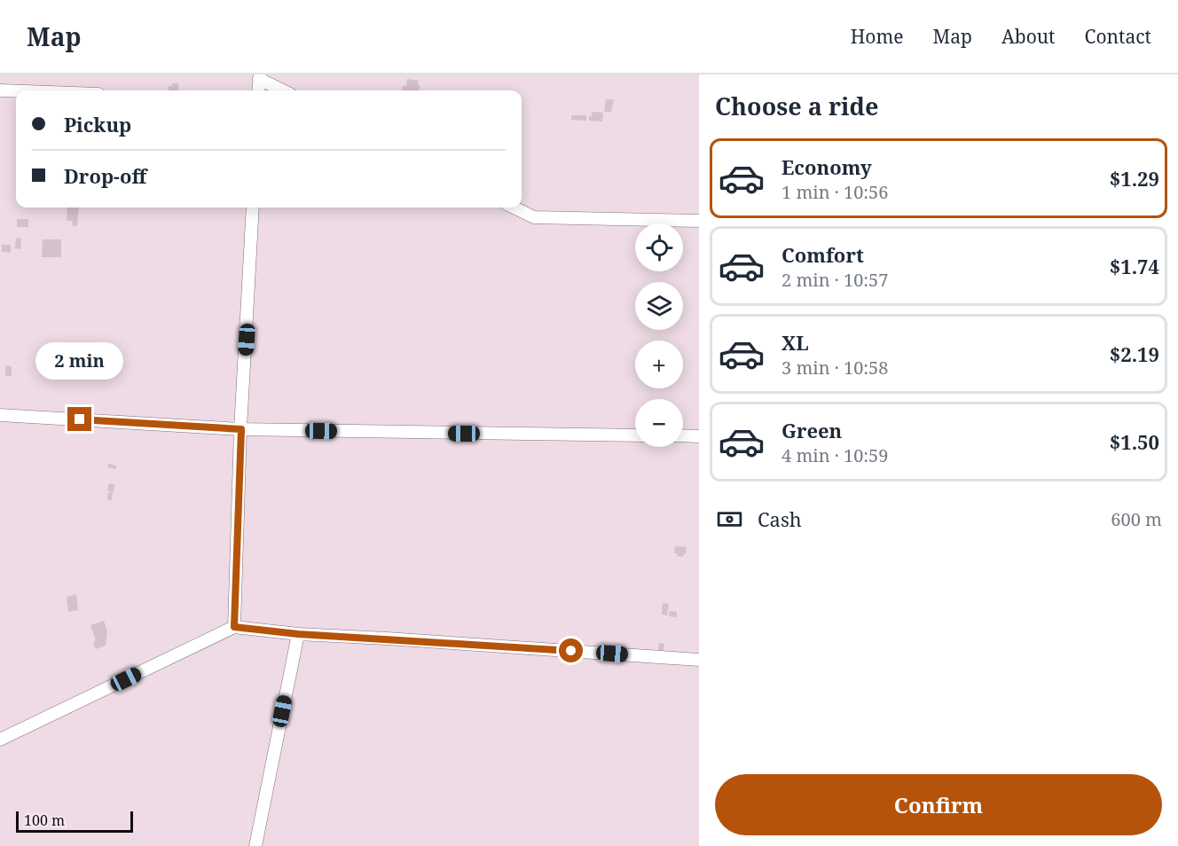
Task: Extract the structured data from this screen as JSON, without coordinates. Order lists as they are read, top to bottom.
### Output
{
  "scale_bar": "100 m",
  "page": {
    "header": "Map",
    "nav": [
      "Home",
      "Map",
      "About",
      "Contact"
    ],
    "heading": "Choose a ride",
    "banner": ["Pickup", "Drop-off"],
    "list": [
      {
        "name": "Economy",
        "note": "1 min · 10:56",
        "value": "$1.29"
      },
      {
        "name": "Comfort",
        "note": "2 min · 10:57",
        "value": "$1.74"
      },
      {
        "name": "XL",
        "note": "3 min · 10:58",
        "value": "$2.19"
      },
      {
        "name": "Green",
        "note": "4 min · 10:59",
        "value": "$1.50"
      }
    ],
    "map_buttons": ["+", "−"],
    "bubble": "2 min",
    "pay": ["Cash", "600 m"],
    "buttons": "Confirm",
    "scale": "100 m"
  }
}
